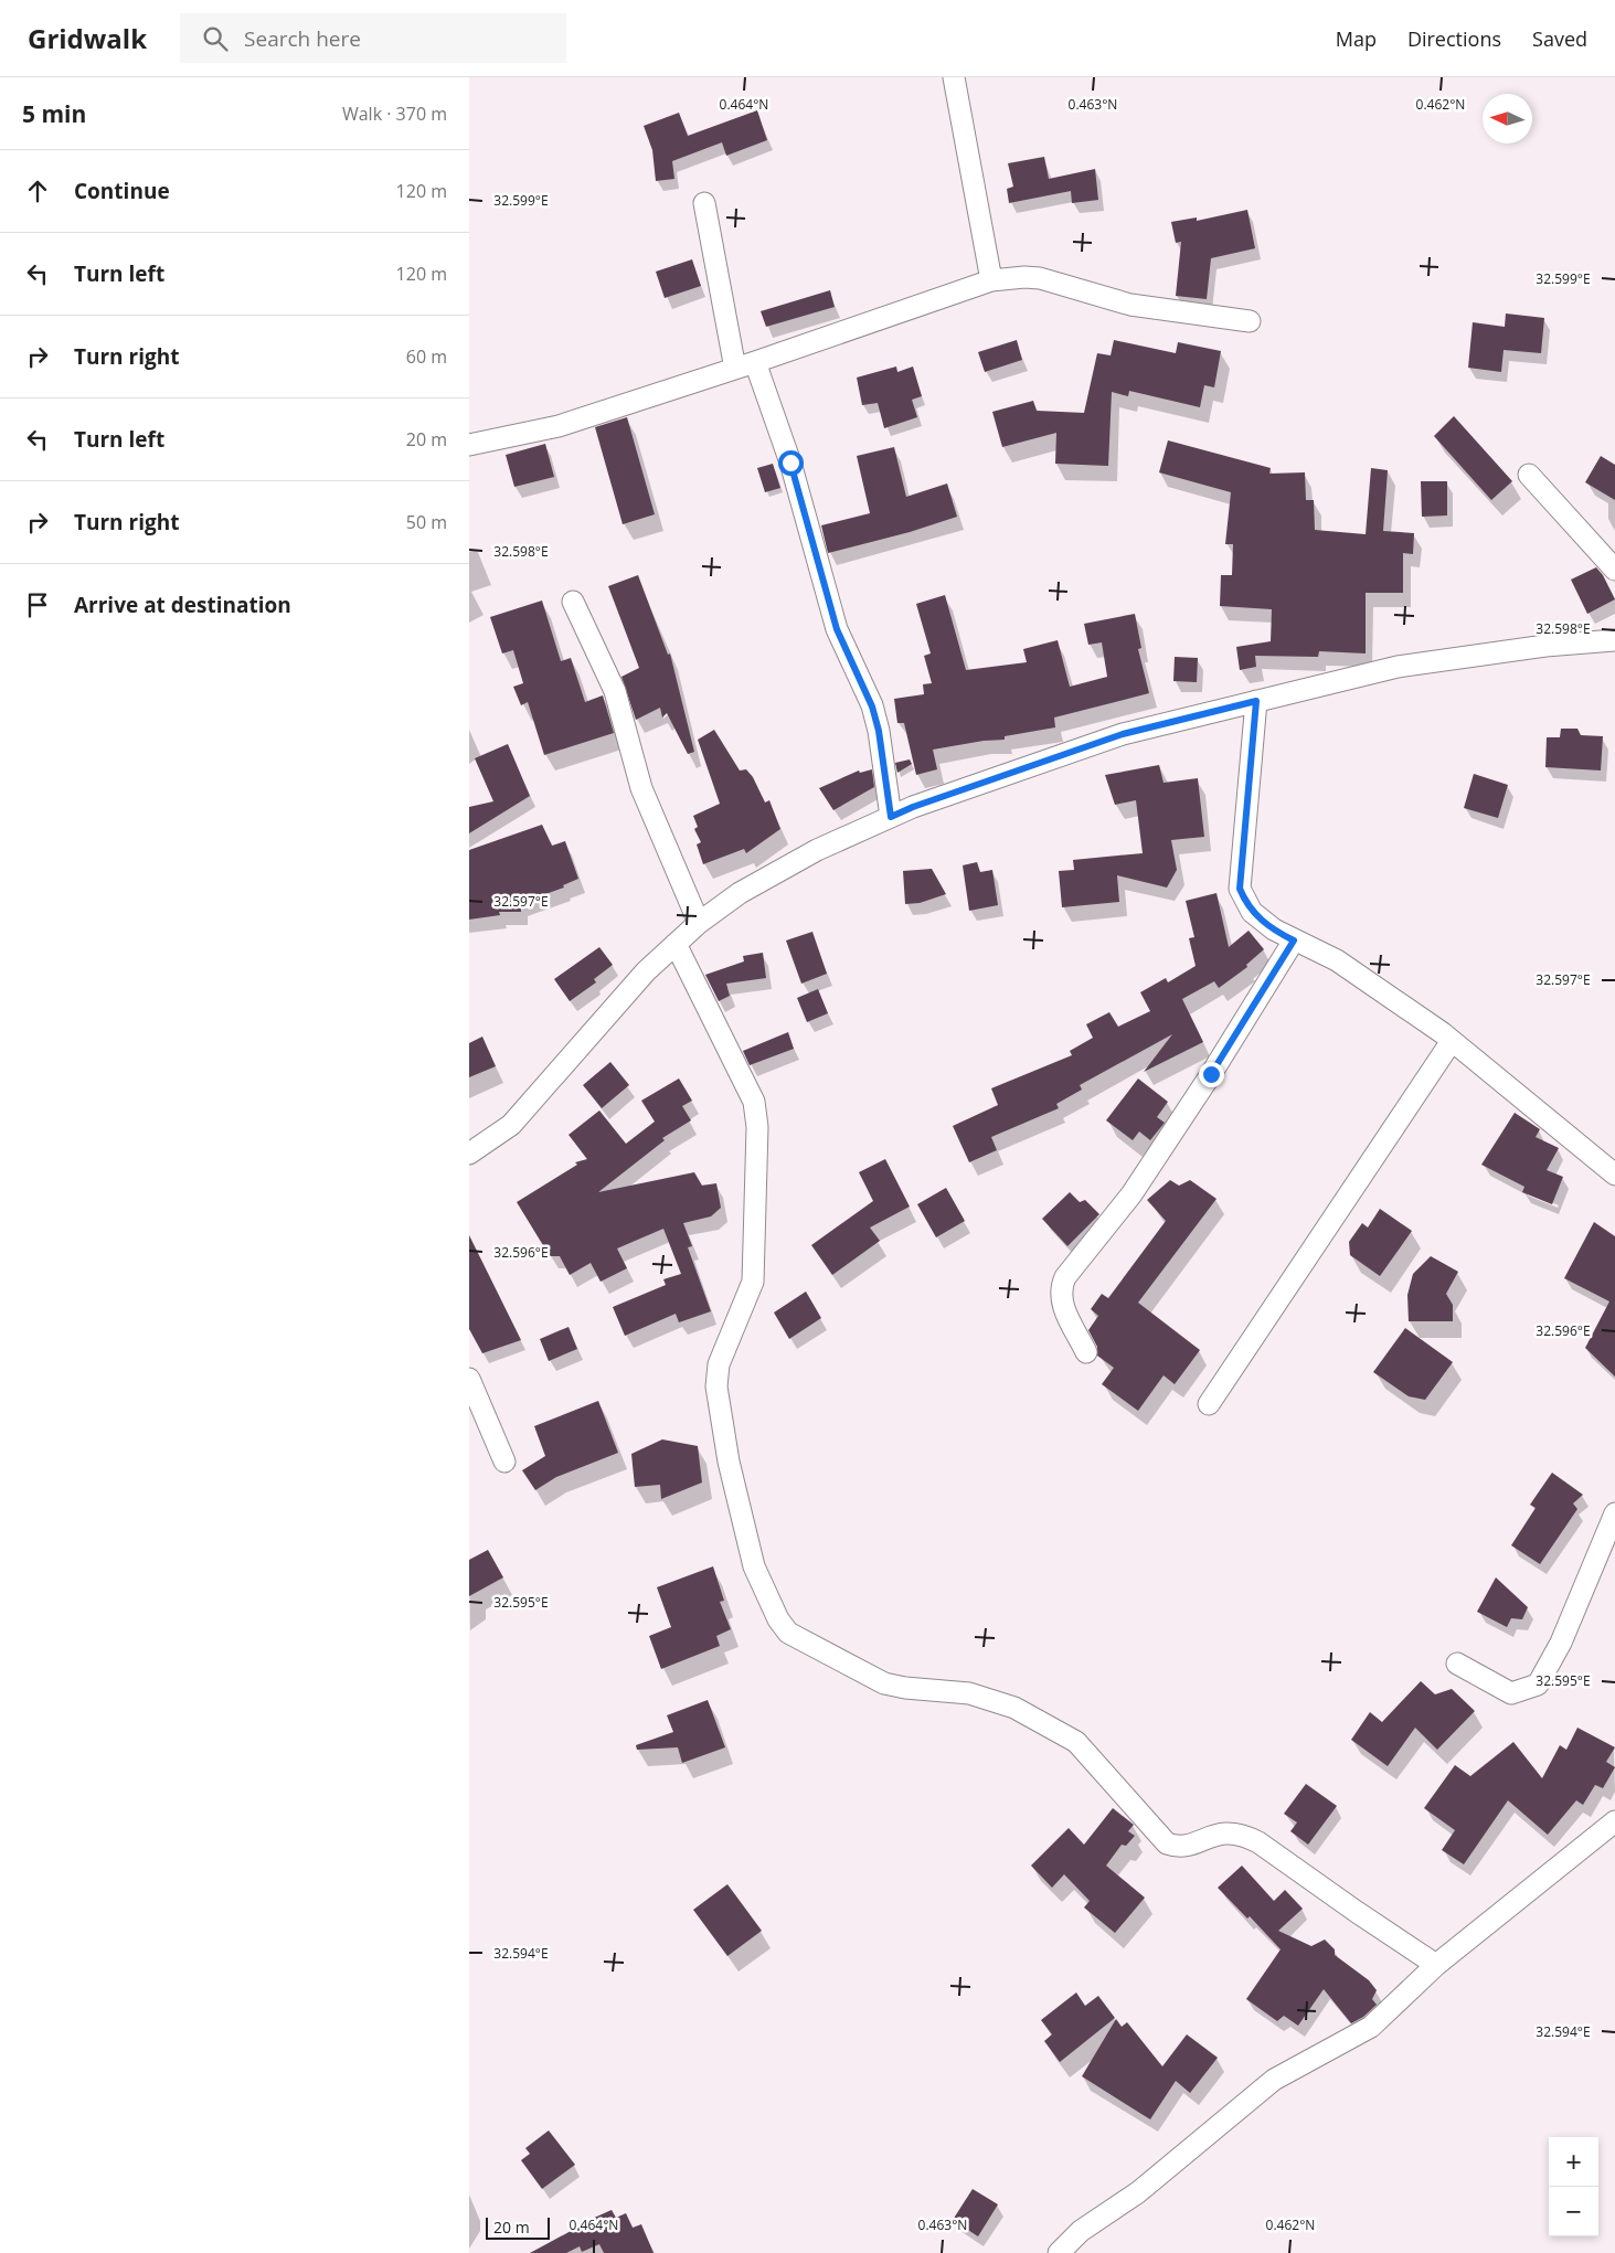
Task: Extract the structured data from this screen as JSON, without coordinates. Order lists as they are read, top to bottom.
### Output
{
  "scale_bar": "20 m",
  "north": "left",
  "page": {
    "header": "Gridwalk",
    "search": "Search here",
    "nav": ["Map", "Directions", "Saved"],
    "heading": ["5 min", "Walk · 370 m"],
    "list": [
      ["Continue", "120 m"],
      ["Turn left", "120 m"],
      ["Turn right", "60 m"],
      ["Turn left", "20 m"],
      ["Turn right", "50 m"],
      "Arrive at destination"
    ],
    "map_buttons": ["+", "−"],
    "scale": "20 m"
  },
  "coordinates": [
    "0.464°N",
    "0.463°N",
    "0.462°N",
    "32.599°E",
    "32.598°E",
    "32.597°E",
    "32.596°E",
    "32.595°E",
    "32.594°E"
  ]
}
